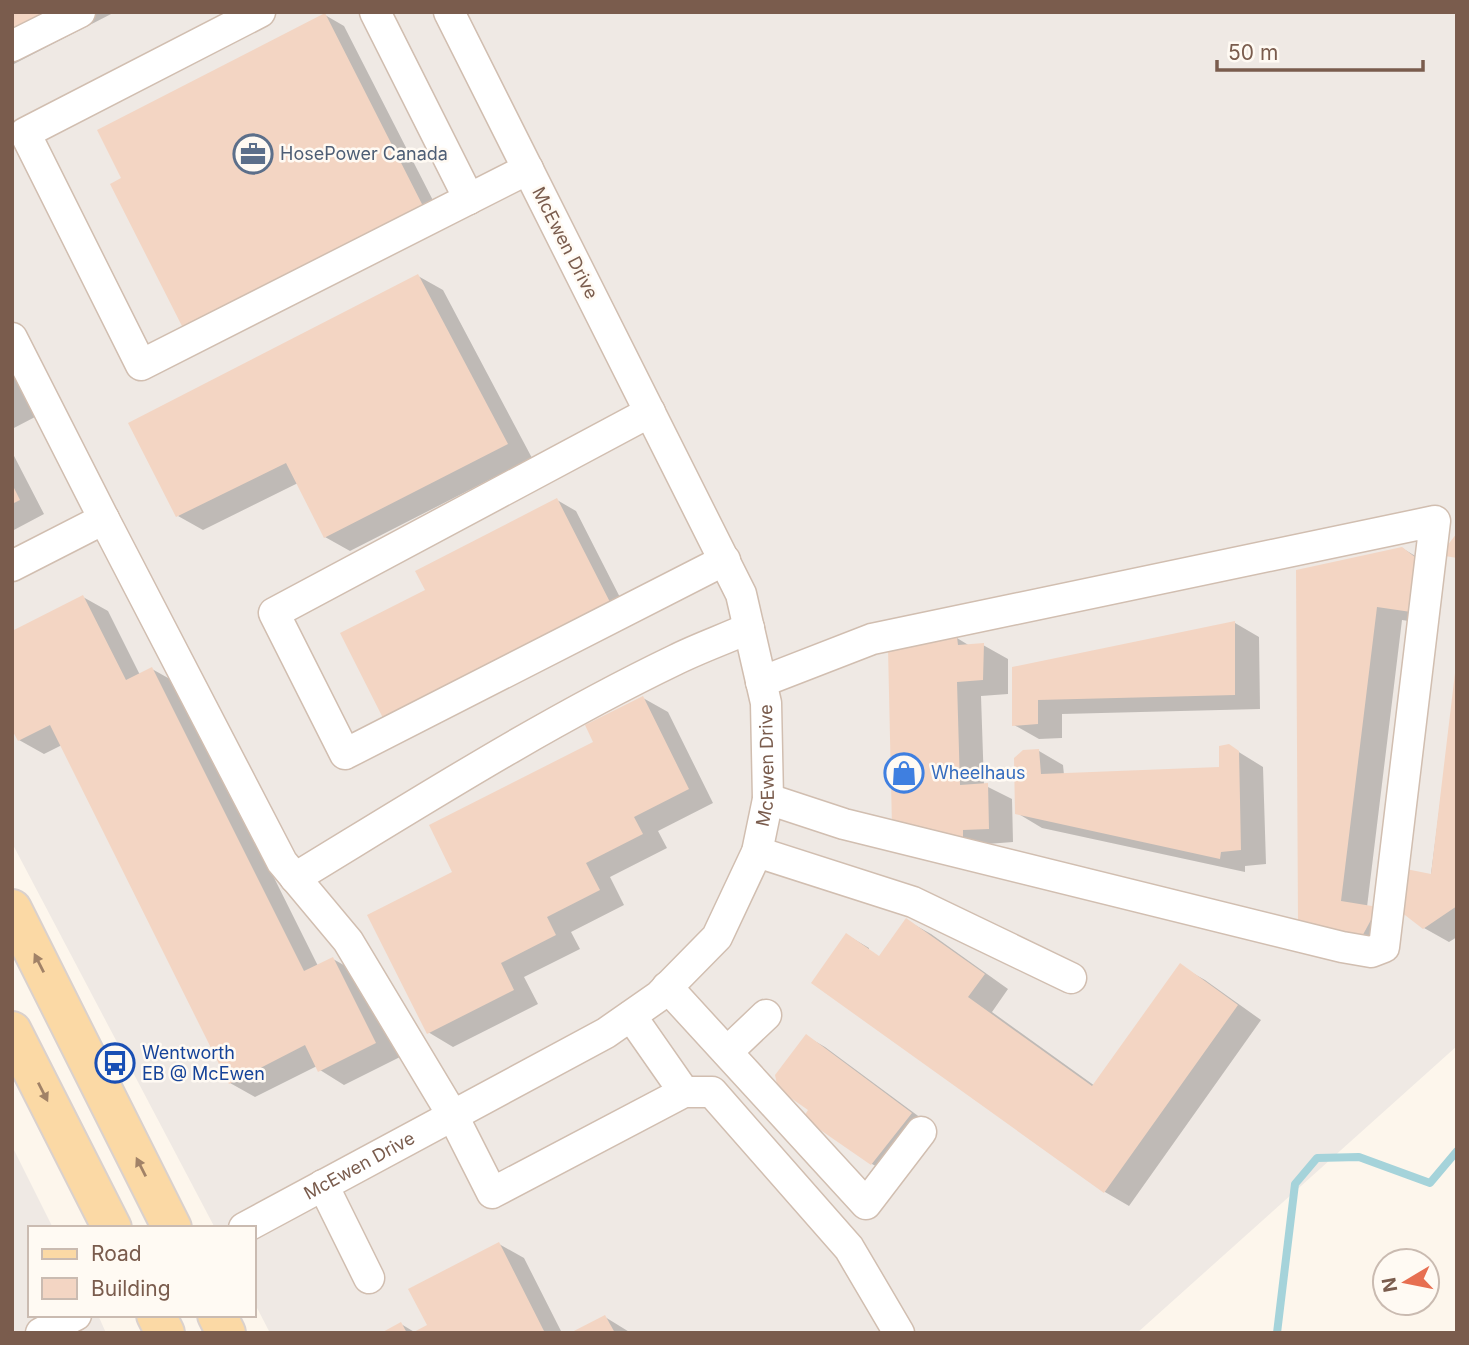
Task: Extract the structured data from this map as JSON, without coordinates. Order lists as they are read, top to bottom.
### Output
{
  "streets": {
    "street": ["McEwen Drive"]
  },
  "places": {
    "office": ["HosePower Canada"],
    "shop": ["Wheelhaus"],
    "bus stop": ["Wentworth EB @ McEwen"]
  },
  "legend": ["Road", "Building"],
  "scale_bar": "50 m",
  "north": "left"
}
